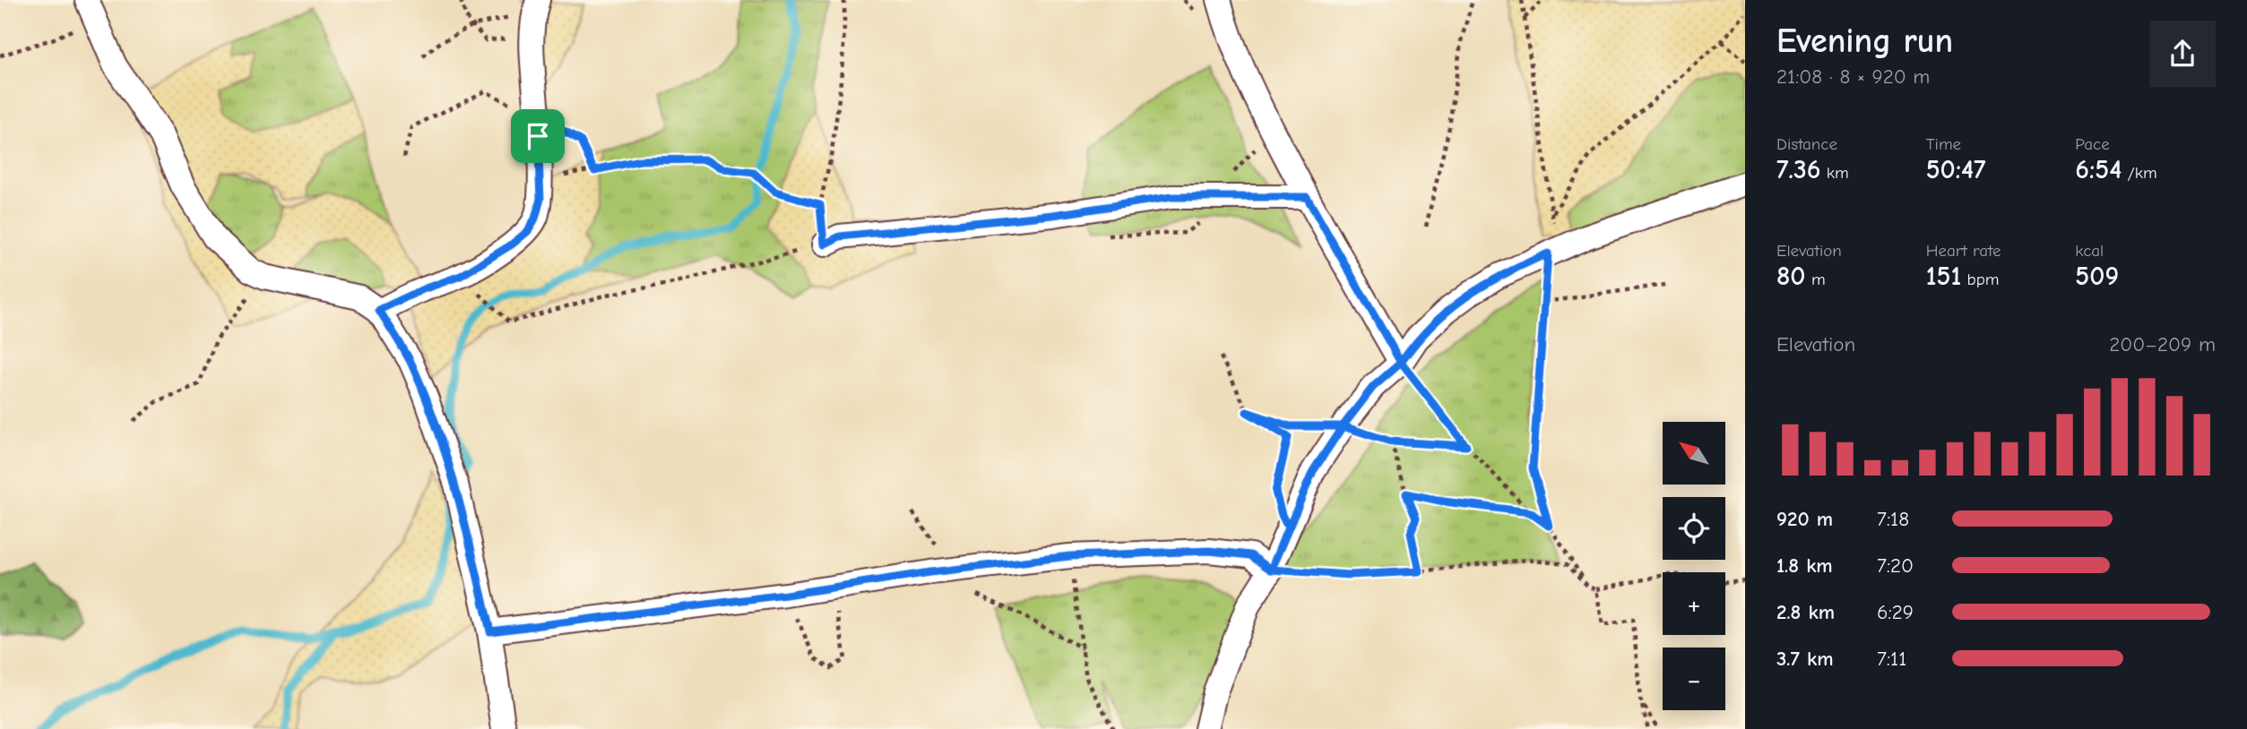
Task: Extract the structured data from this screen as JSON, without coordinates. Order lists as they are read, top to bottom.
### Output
{
  "north": "top left",
  "page": {
    "heading": ["Evening run", "21:08 · 8 × 920 m"],
    "stats": [
      ["Distance", "7.36 km"],
      ["Time", "50:47"],
      ["Pace", "6:54 /km"],
      ["Elevation", "80 m"],
      ["Heart rate", "151 bpm"],
      ["kcal", "509"]
    ],
    "chart": ["Elevation", "200–209 m"],
    "map_buttons": ["+", "−"],
    "list": [
      {
        "name": "920 m",
        "note": "7:18"
      },
      {
        "name": "1.8 km",
        "note": "7:20"
      },
      {
        "name": "2.8 km",
        "note": "6:29"
      },
      {
        "name": "3.7 km",
        "note": "7:11"
      }
    ]
  }
}
